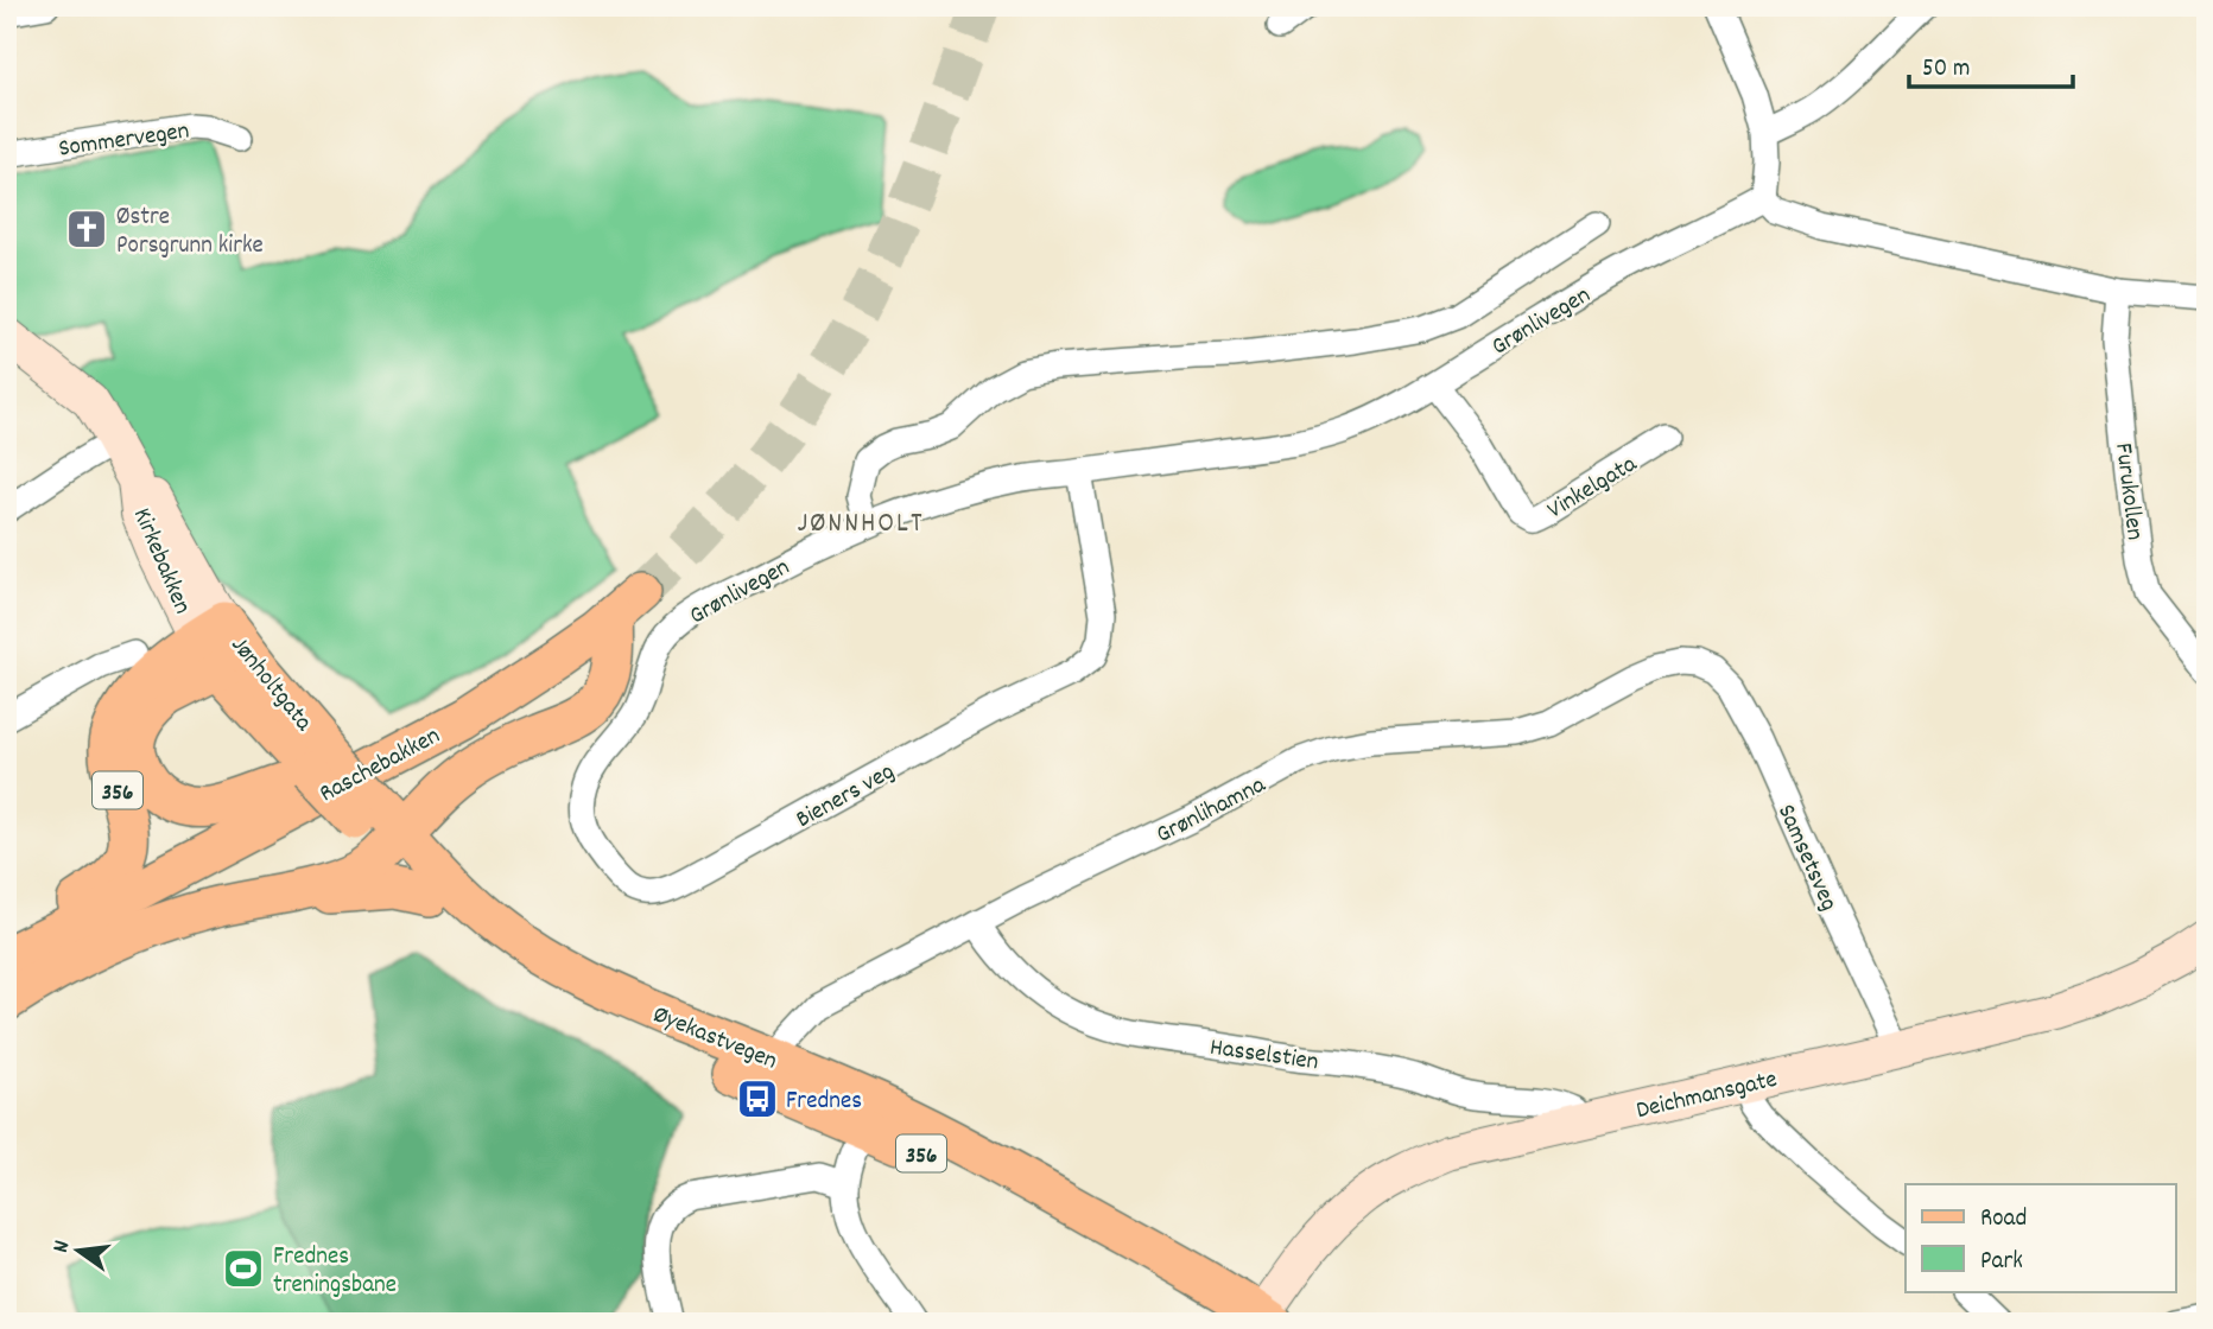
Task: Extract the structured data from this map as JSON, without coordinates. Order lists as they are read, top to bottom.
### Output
{
  "streets": {
    "main road": [
      "Jønholtgata",
      "Raschebakken",
      "356",
      "Øyekastvegen"
    ],
    "street": [
      "Sommervegen",
      "Grønlivegen",
      "Vinkelgata",
      "Furukollen",
      "Kirkebakken",
      "Bieners veg",
      "Grønlihamna",
      "Samsetsveg",
      "Hasselstien",
      "Deichmansgate"
    ]
  },
  "crossings": [
    ["Grønlivegen", "Vinkelgata"],
    ["Grønlivegen", "Bieners veg"],
    ["Kirkebakken", "Jønholtgata"],
    ["Kirkebakken", "356"],
    ["Jønholtgata", "Raschebakken"],
    ["Jønholtgata", "356"],
    ["Jønholtgata", "Øyekastvegen"],
    ["Raschebakken", "356"],
    ["Raschebakken", "Øyekastvegen"],
    ["356", "Øyekastvegen"],
    ["Grønlihamna", "Samsetsveg"],
    ["Grønlihamna", "Øyekastvegen"],
    ["Grønlihamna", "Hasselstien"],
    ["Samsetsveg", "Deichmansgate"],
    ["Øyekastvegen", "Deichmansgate"],
    ["Hasselstien", "Deichmansgate"]
  ],
  "districts": ["JØNNHOLT"],
  "places": {
    "church": ["Østre Porsgrunn kirke"],
    "bus stop": ["Frednes"],
    "sports": ["Frednes treningsbane"]
  },
  "legend": ["Road", "Park"],
  "scale_bar": "50 m",
  "north": "left"
}
